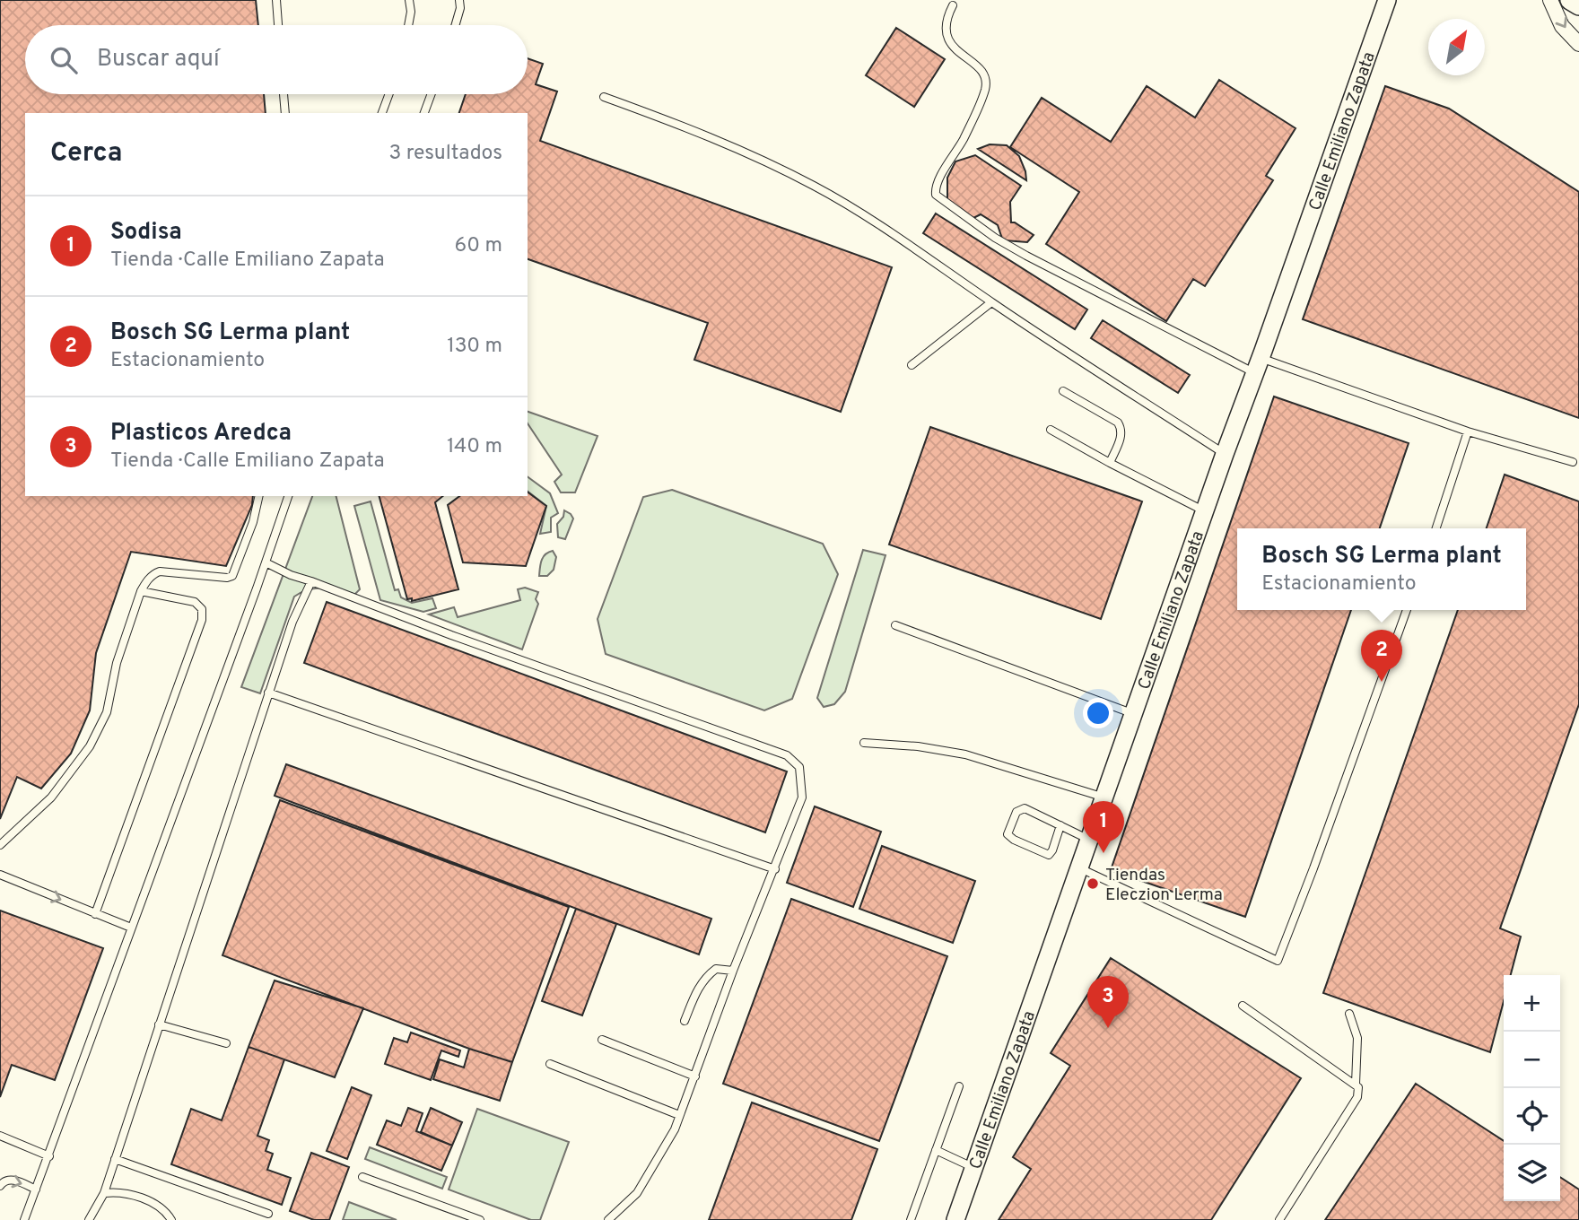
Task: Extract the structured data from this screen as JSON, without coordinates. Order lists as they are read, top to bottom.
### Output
{
  "streets": {
    "street": ["Calle Emiliano Zapata"]
  },
  "places": ["Tiendas Eleczion Lerma"],
  "north": "top right",
  "page": {
    "search": "Buscar aquí",
    "heading": ["Cerca", "3 resultados"],
    "list": [
      {
        "mark": "1",
        "name": "Sodisa",
        "note": "Tienda · Calle Emiliano Zapata",
        "value": "60 m"
      },
      {
        "mark": "2",
        "name": "Bosch SG Lerma plant",
        "note": "Estacionamiento",
        "value": "130 m"
      },
      {
        "mark": "3",
        "name": "Plasticos Aredca",
        "note": "Tienda · Calle Emiliano Zapata",
        "value": "140 m"
      }
    ],
    "popup": ["Bosch SG Lerma plant", "Estacionamiento"],
    "pins": ["2", "1", "3"],
    "map_buttons": ["+", "−"]
  }
}
